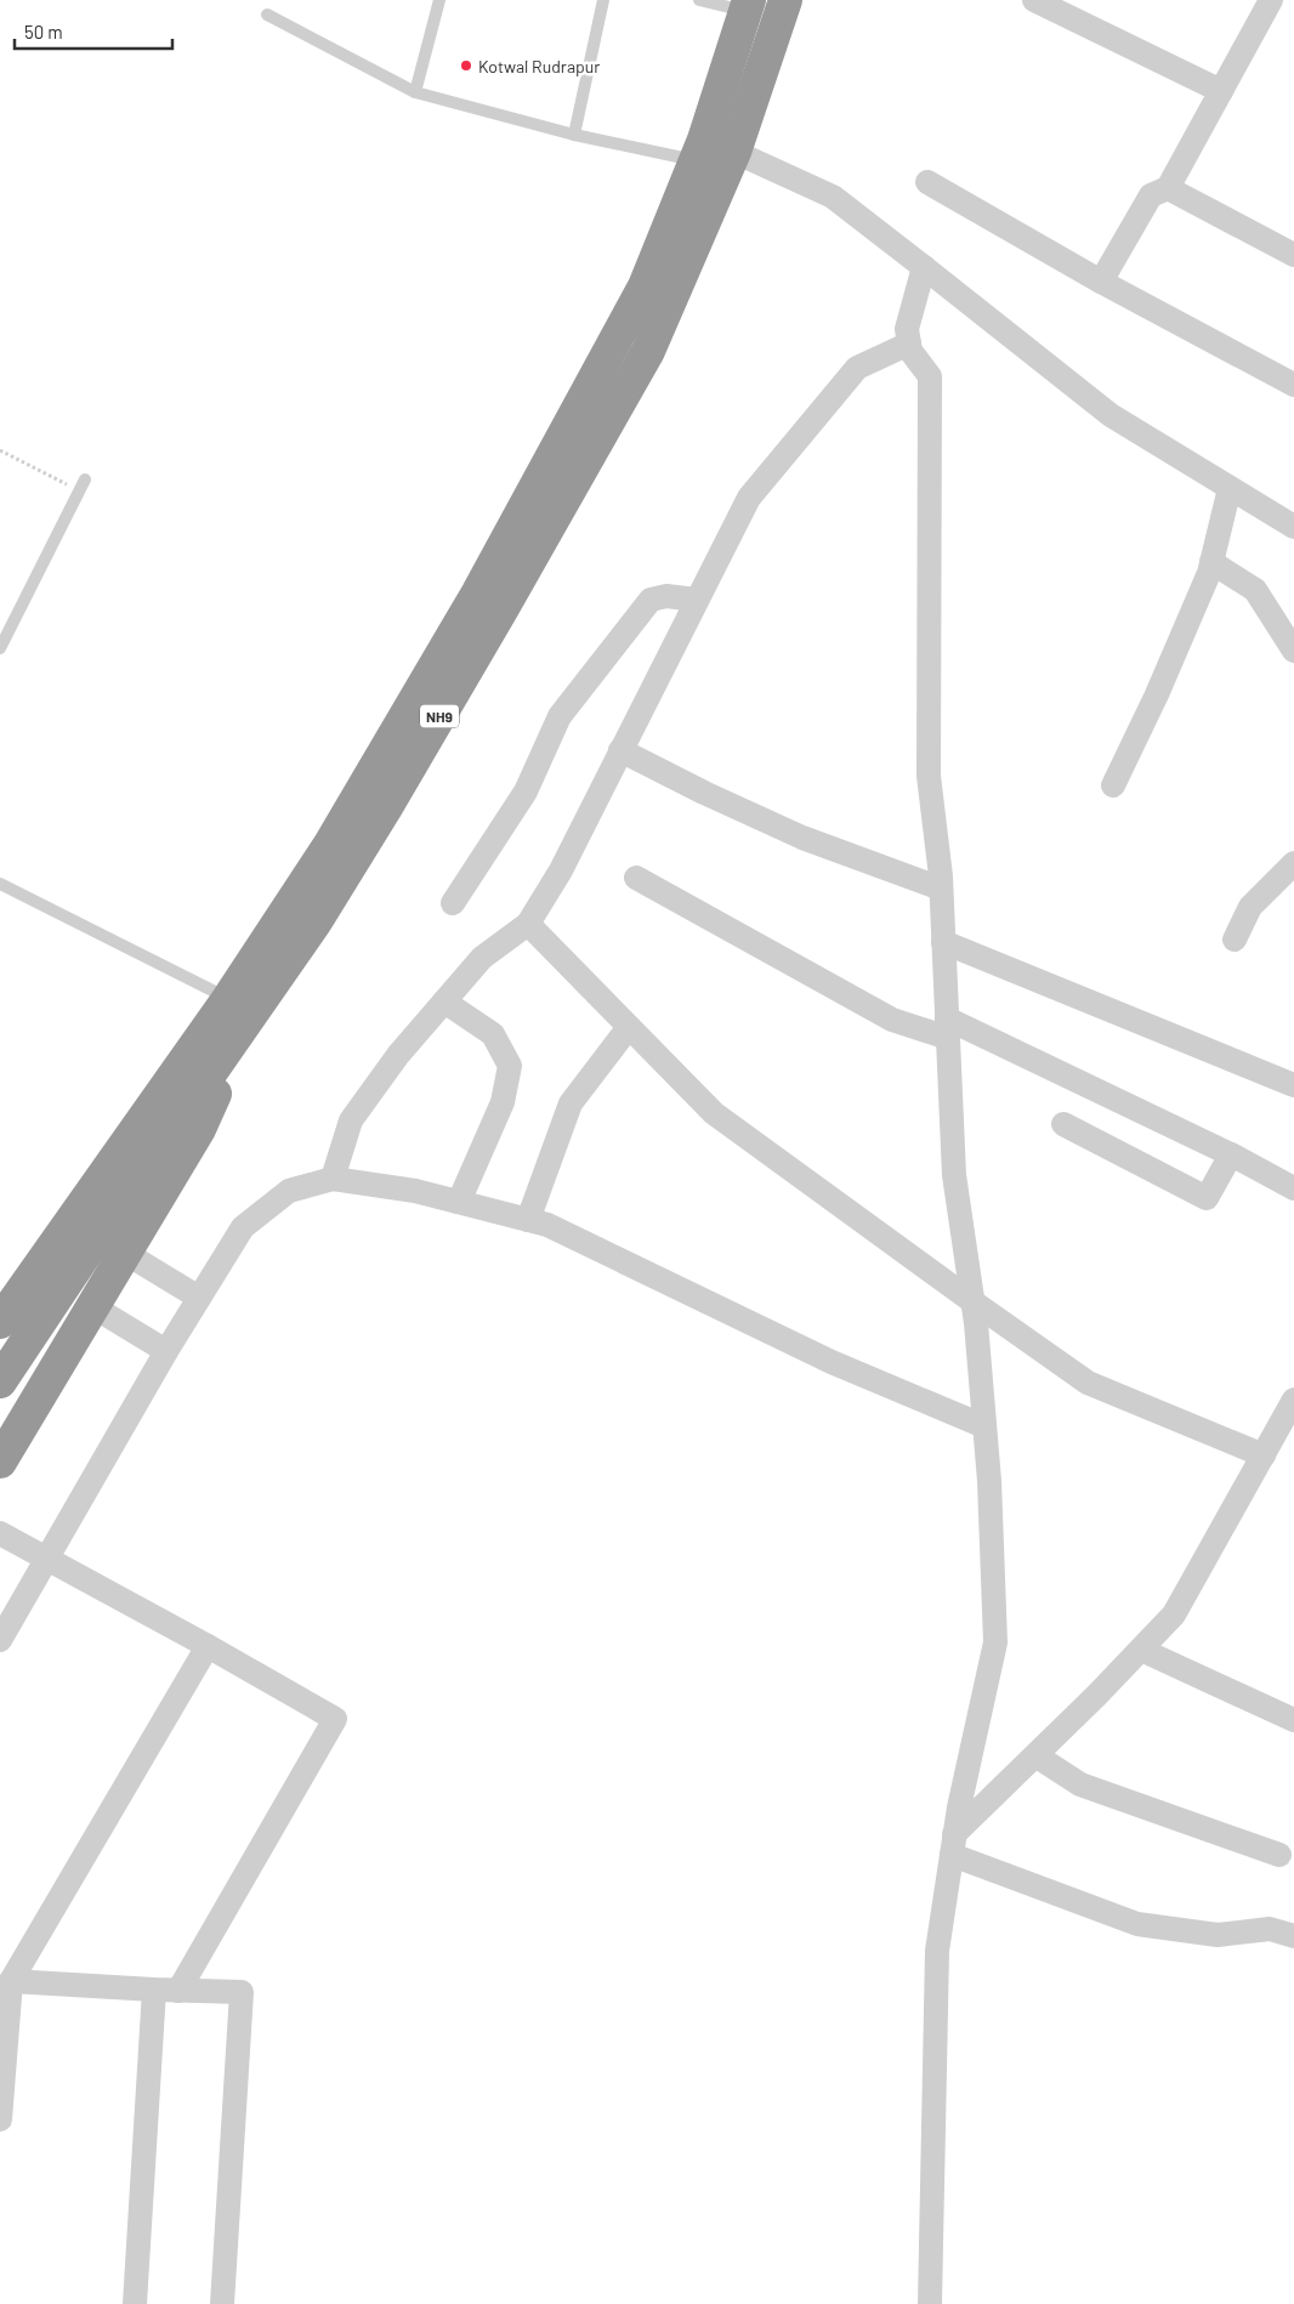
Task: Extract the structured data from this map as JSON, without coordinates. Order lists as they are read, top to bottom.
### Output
{
  "streets": {
    "highway": ["NH9"]
  },
  "places": ["Kotwal Rudrapur"],
  "scale_bar": "50 m"
}
